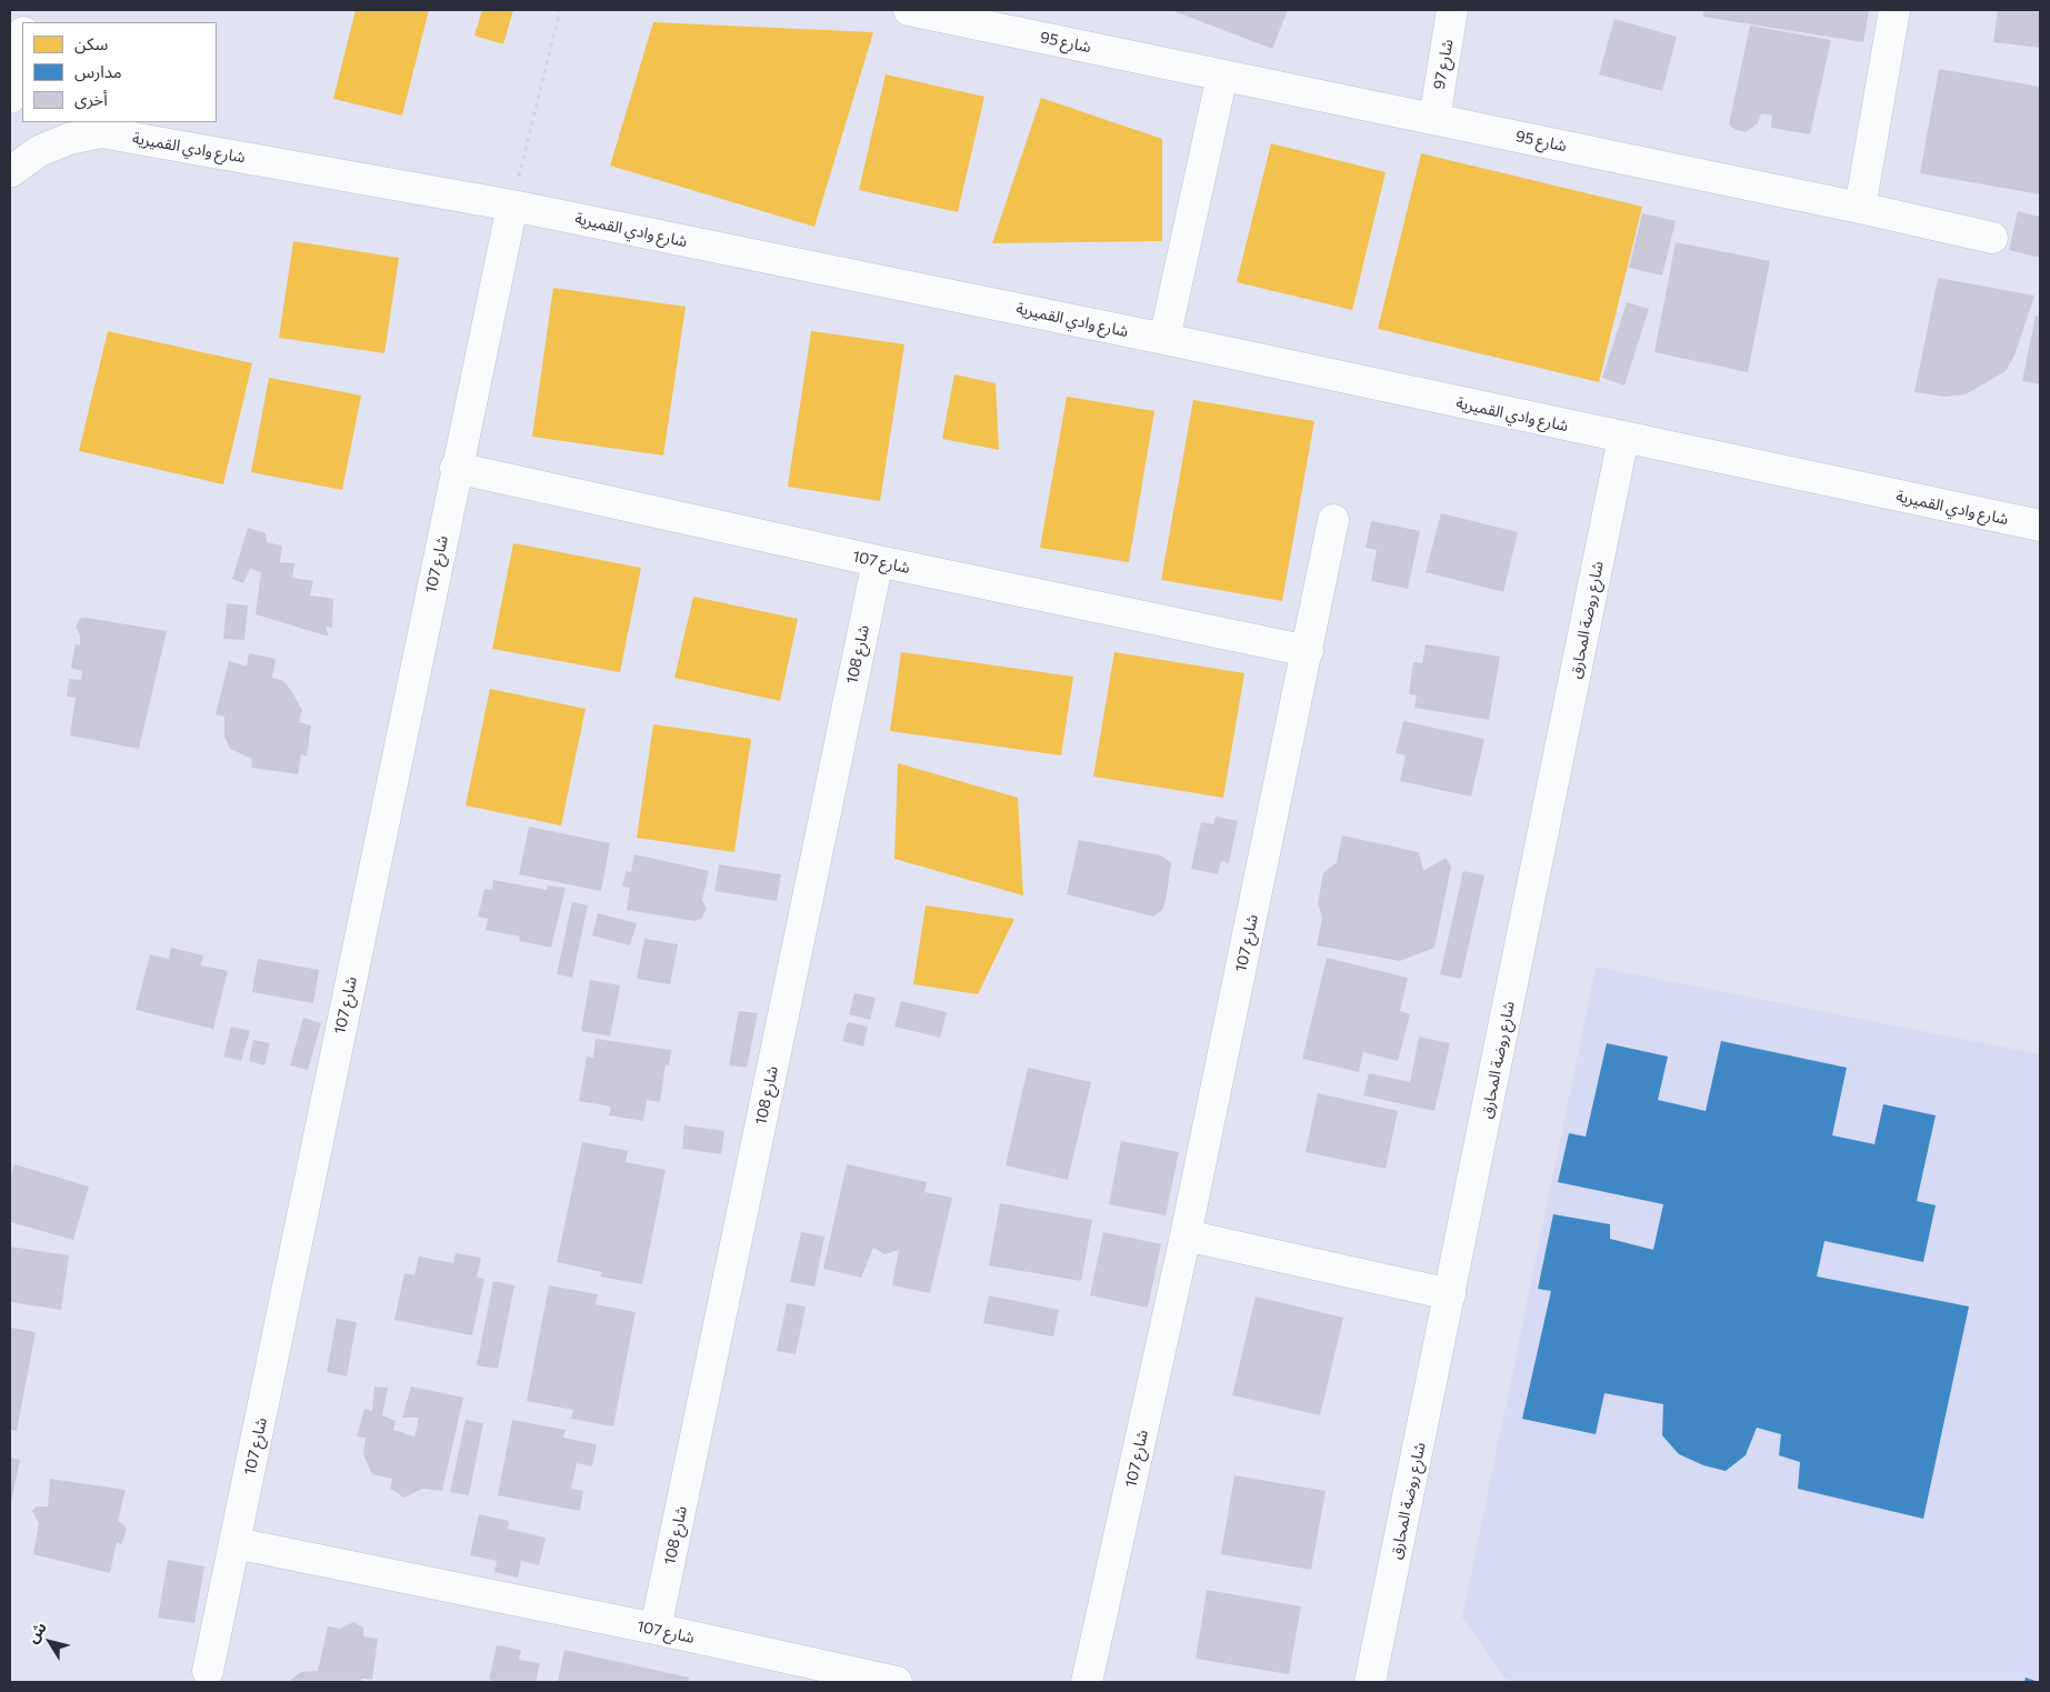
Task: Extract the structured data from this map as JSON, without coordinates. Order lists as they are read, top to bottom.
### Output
{
  "streets": {
    "street": [
      "شارع 95",
      "شارع 97",
      "شارع وادي القميرية",
      "شارع 107",
      "شارع روضة المحارق",
      "شارع 108"
    ]
  },
  "crossings": [
    ["شارع 95", "شارع 97"],
    ["شارع وادي القميرية", "شارع 107"],
    ["شارع وادي القميرية", "شارع روضة المحارق"],
    ["شارع 107", "شارع 108"]
  ],
  "legend": ["سكن", "مدارس", "أخرى"],
  "north": "top left"
}
